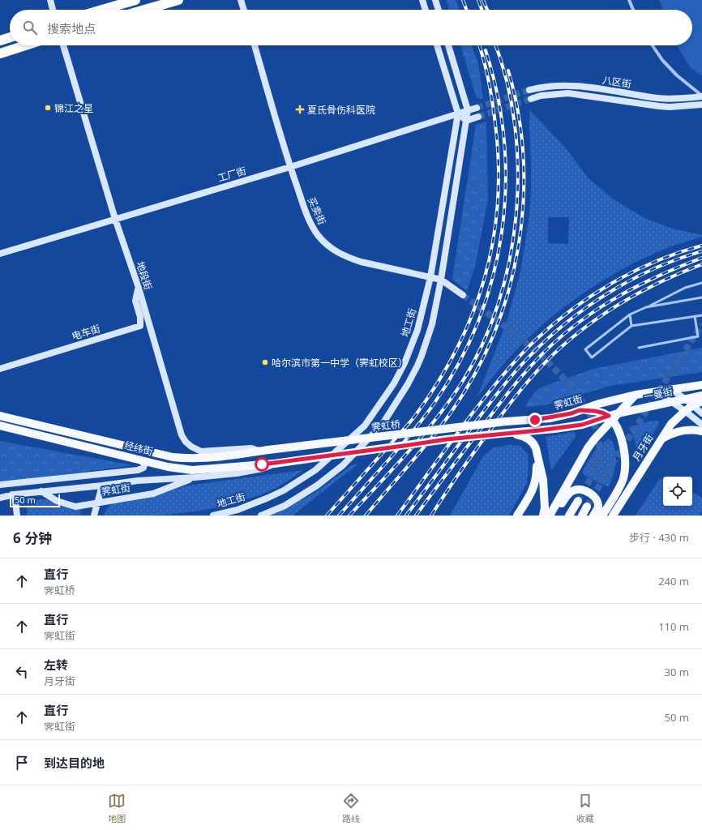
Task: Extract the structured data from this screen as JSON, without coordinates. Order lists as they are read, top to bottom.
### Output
{
  "streets": {
    "main road": [
      "八区街",
      "工厂街",
      "买卖街",
      "地段街",
      "地工街",
      "电车街",
      "一曼街",
      "霁虹街",
      "霁虹桥",
      "月牙街",
      "经纬街"
    ]
  },
  "crossings": [
    ["工厂街", "买卖街"],
    ["工厂街", "地段街"],
    ["工厂街", "地工街"],
    ["买卖街", "地工街"],
    ["地段街", "电车街"],
    ["地段街", "霁虹桥"],
    ["地段街", "经纬街"],
    ["一曼街", "霁虹街"],
    ["霁虹街", "霁虹桥"],
    ["霁虹街", "经纬街"],
    ["霁虹桥", "经纬街"]
  ],
  "places": {
    "other": ["锦江之星", "哈尔滨市第一中学（霁虹校区）"],
    "health": ["夏氏骨伤科医院"]
  },
  "scale_bar": "50 m",
  "page": {
    "search": "搜索地点",
    "scale": "50 m",
    "heading": ["6 分钟", "步行 · 430 m"],
    "list": [
      ["直行", "霁虹桥", "240 m"],
      ["直行", "霁虹街", "110 m"],
      ["左转", "月牙街", "30 m"],
      ["直行", "霁虹街", "50 m"],
      "到达目的地"
    ],
    "nav": ["地图", "路线", "收藏"]
  }
}
